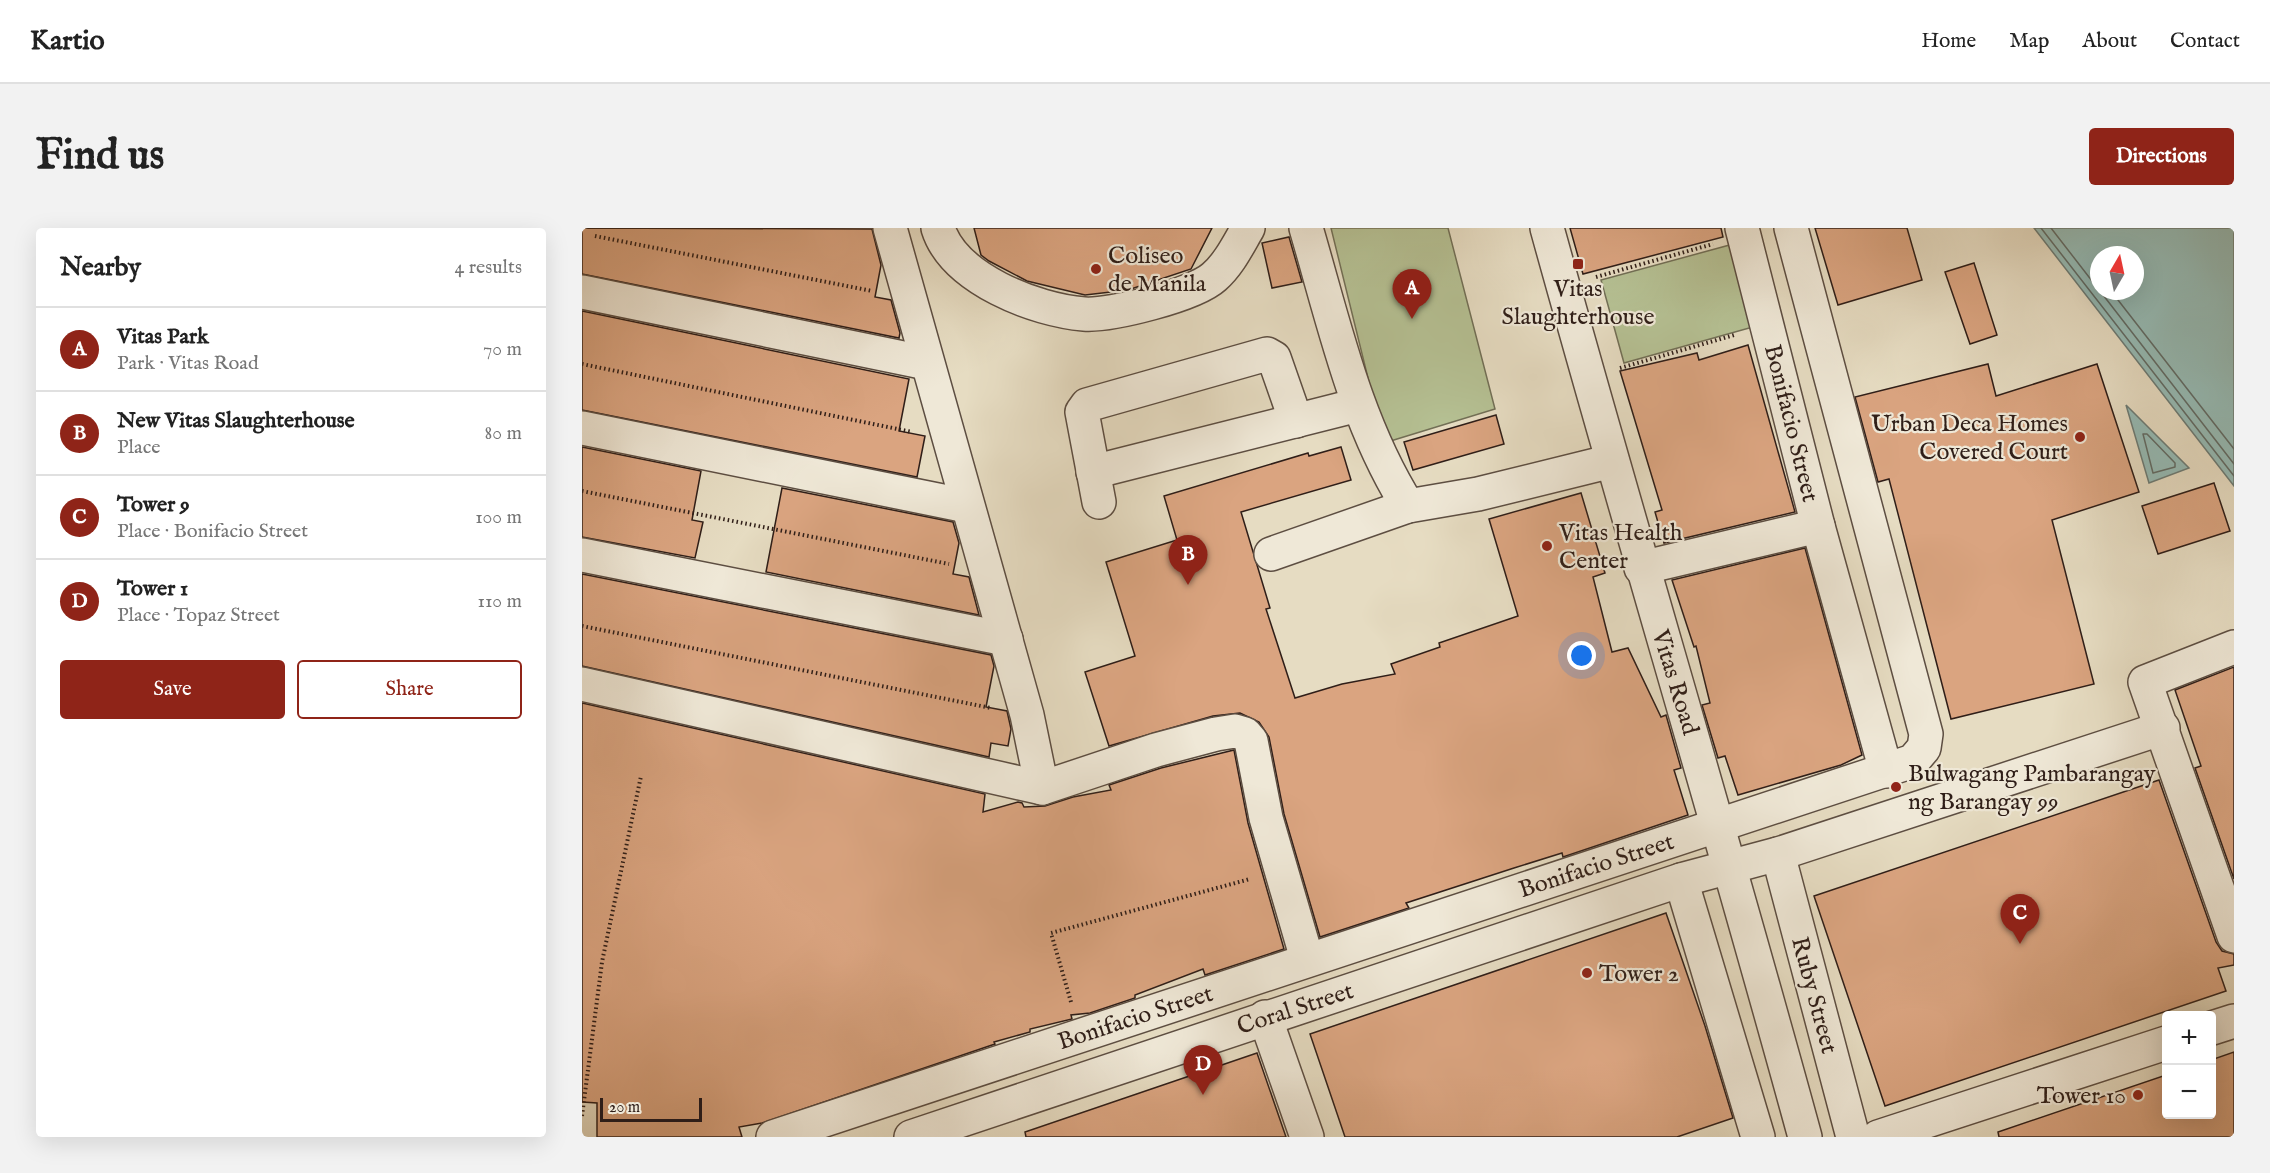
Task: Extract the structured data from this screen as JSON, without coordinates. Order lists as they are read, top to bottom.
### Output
{
  "streets": {
    "street": [
      "Bonifacio Street",
      "Vitas Road",
      "Ruby Street",
      "Coral Street"
    ]
  },
  "crossings": [
    ["Bonifacio Street", "Vitas Road"],
    ["Vitas Road", "Coral Street"],
    ["Ruby Street", "Coral Street"]
  ],
  "places": {
    "transit": ["Vitas Slaughterhouse"],
    "other": [
      "Coliseo de Manila",
      "Urban Deca Homes Covered Court",
      "Vitas Health Center",
      "Bulwagang Pambarangay ng Barangay 99",
      "Tower 2",
      "Tower 10"
    ]
  },
  "scale_bar": "20 m",
  "north": "top",
  "page": {
    "header": "Kartio",
    "nav": [
      "Home",
      "Map",
      "About",
      "Contact"
    ],
    "buttons": [
      "Directions",
      ["Save", "Share"]
    ],
    "title": "Find us",
    "heading": ["Nearby", "4 results"],
    "pins": [
      "A",
      "B",
      "C",
      "D"
    ],
    "list": [
      {
        "mark": "A",
        "name": "Vitas Park",
        "note": "Park · Vitas Road",
        "value": "70 m"
      },
      {
        "mark": "B",
        "name": "New Vitas Slaughterhouse",
        "note": "Place",
        "value": "80 m"
      },
      {
        "mark": "C",
        "name": "Tower 9",
        "note": "Place · Bonifacio Street",
        "value": "100 m"
      },
      {
        "mark": "D",
        "name": "Tower 1",
        "note": "Place · Topaz Street",
        "value": "110 m"
      }
    ],
    "map_buttons": ["+", "−"],
    "scale": "20 m"
  }
}
